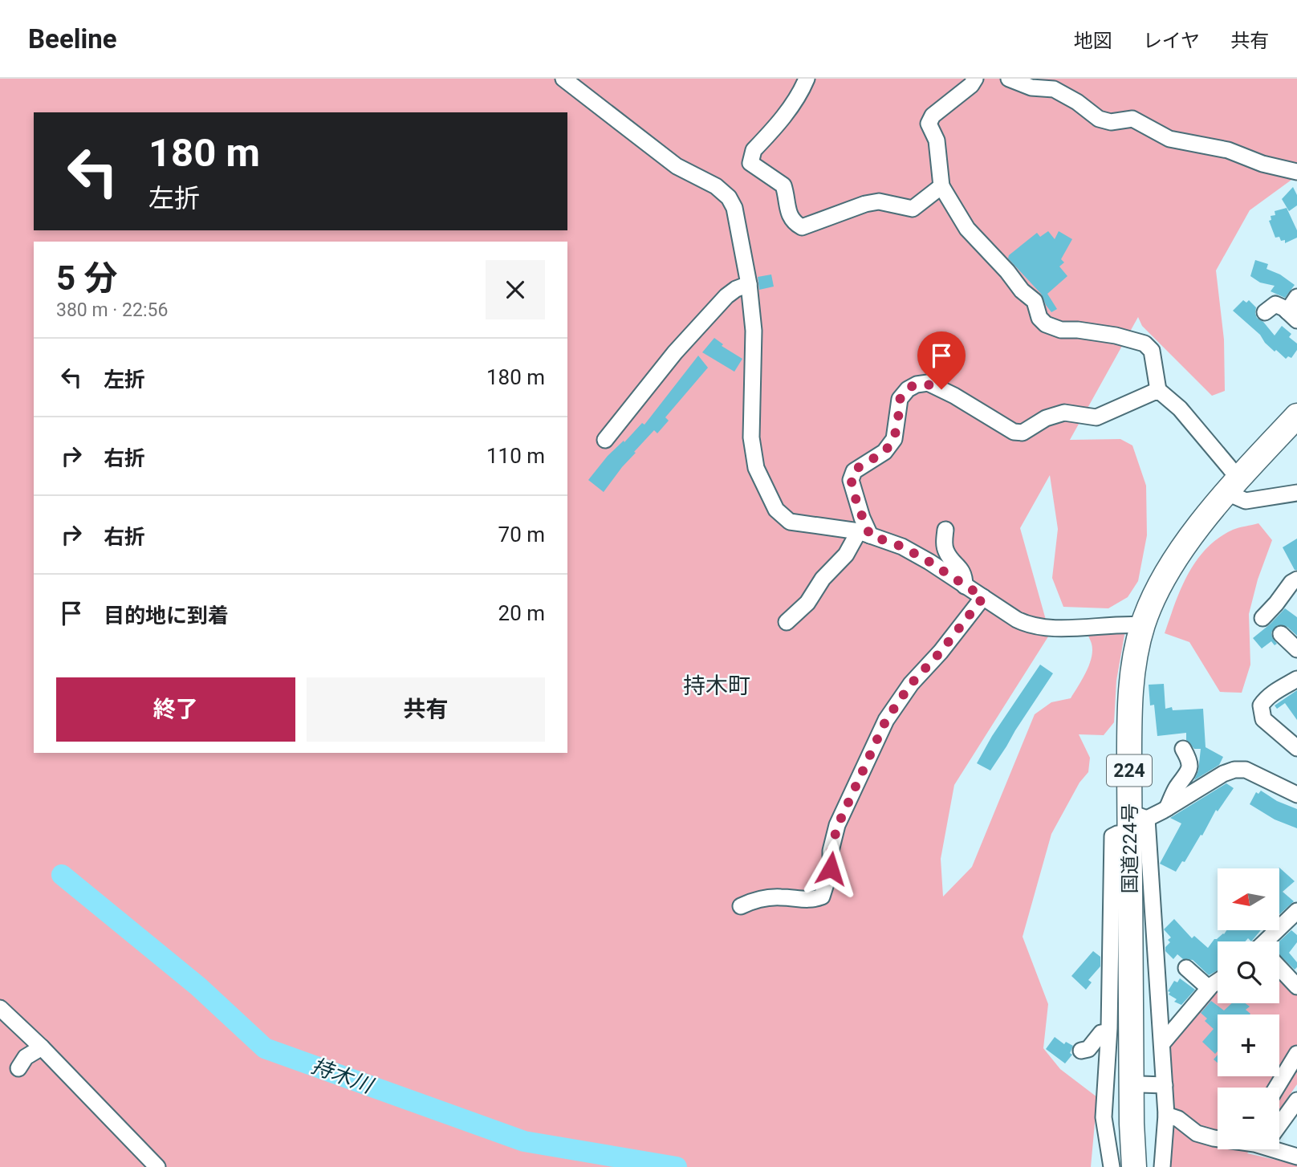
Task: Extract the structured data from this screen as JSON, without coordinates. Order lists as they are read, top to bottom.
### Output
{
  "streets": {
    "highway": ["224", "国道224号"]
  },
  "districts": ["持木町"],
  "water": ["持木川"],
  "north": "left",
  "page": {
    "header": "Beeline",
    "nav": ["地図", "レイヤ", "共有"],
    "turn": ["180 m", "左折"],
    "heading": ["5 分", "380 m · 22:56"],
    "list": [
      {
        "name": "左折",
        "value": "180 m"
      },
      {
        "name": "右折",
        "value": "110 m"
      },
      {
        "name": "右折",
        "value": "70 m"
      },
      {
        "name": "目的地に到着",
        "value": "20 m"
      }
    ],
    "buttons": ["終了", "共有"],
    "map_buttons": ["+", "−"]
  }
}
